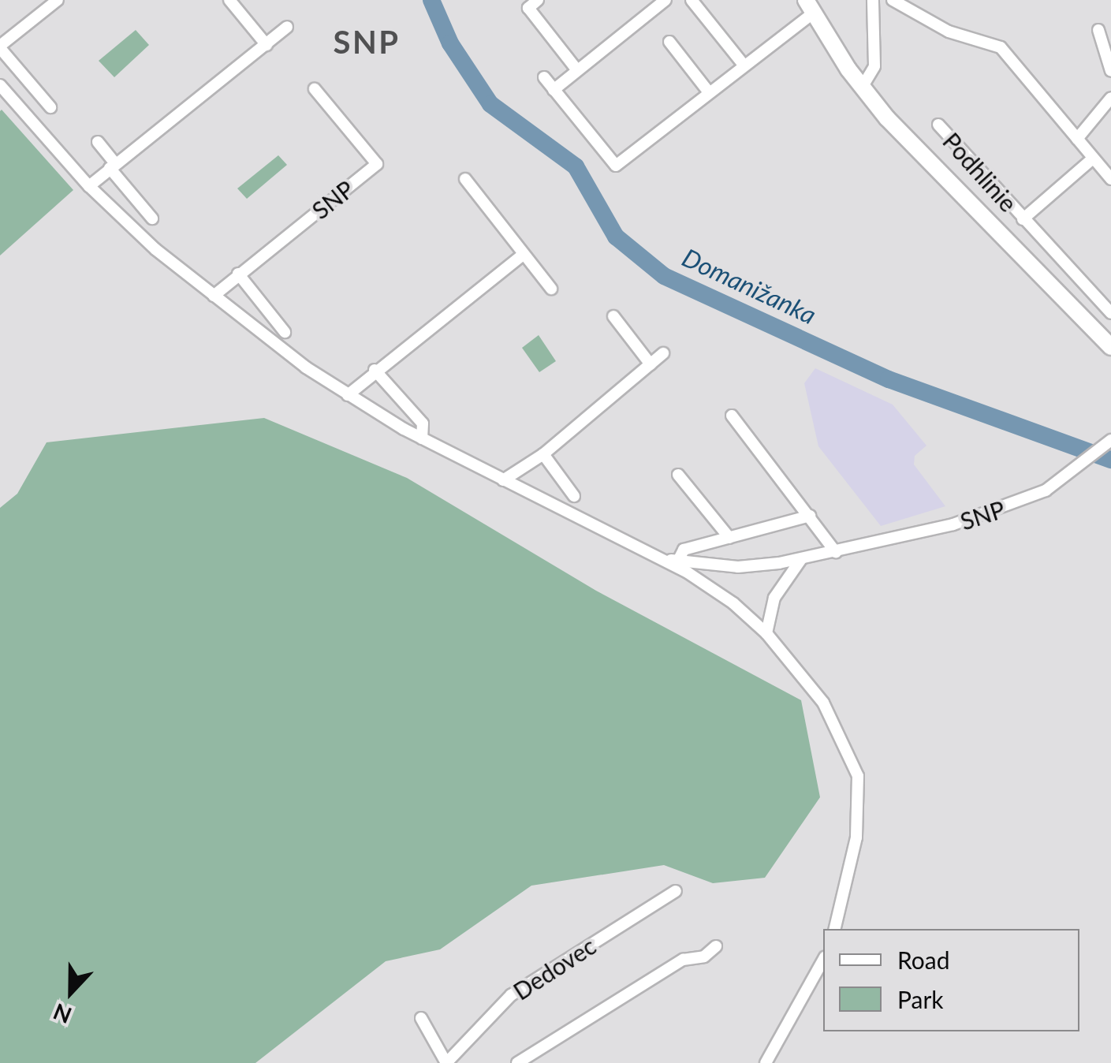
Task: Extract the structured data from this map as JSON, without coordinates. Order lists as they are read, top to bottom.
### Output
{
  "streets": {
    "street": ["Podhlinie", "SNP", "Dedovec"]
  },
  "districts": ["SNP"],
  "water": ["Domanižanka"],
  "legend": ["Road", "Park"],
  "north": "bottom"
}
